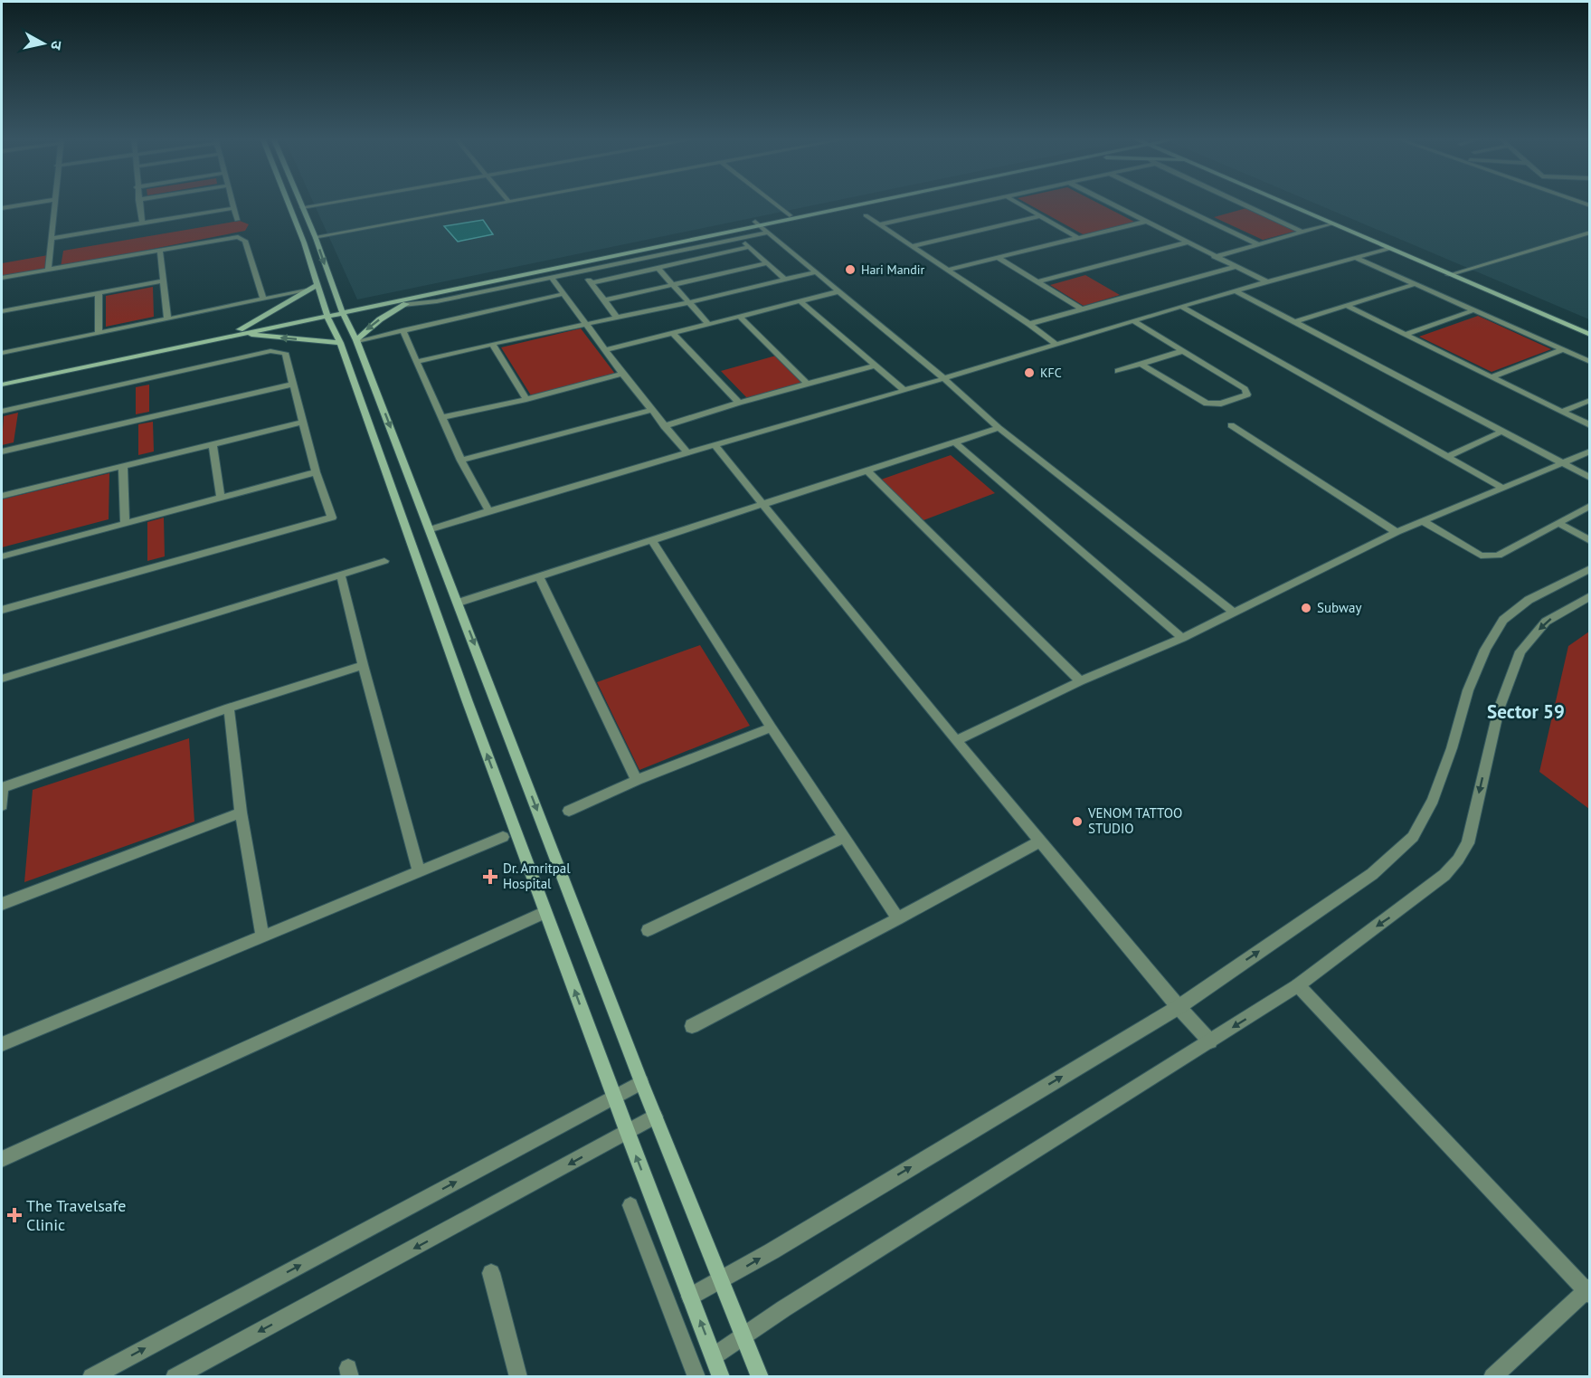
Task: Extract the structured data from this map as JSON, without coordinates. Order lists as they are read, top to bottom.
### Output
{
  "districts": ["Sector 59"],
  "places": {
    "other": [
      "Hari Mandir",
      "KFC",
      "Subway",
      "VENOM TATTOO STUDIO"
    ],
    "health": ["Dr. Amritpal Hospital", "The Travelsafe Clinic"]
  },
  "north": "right"
}
